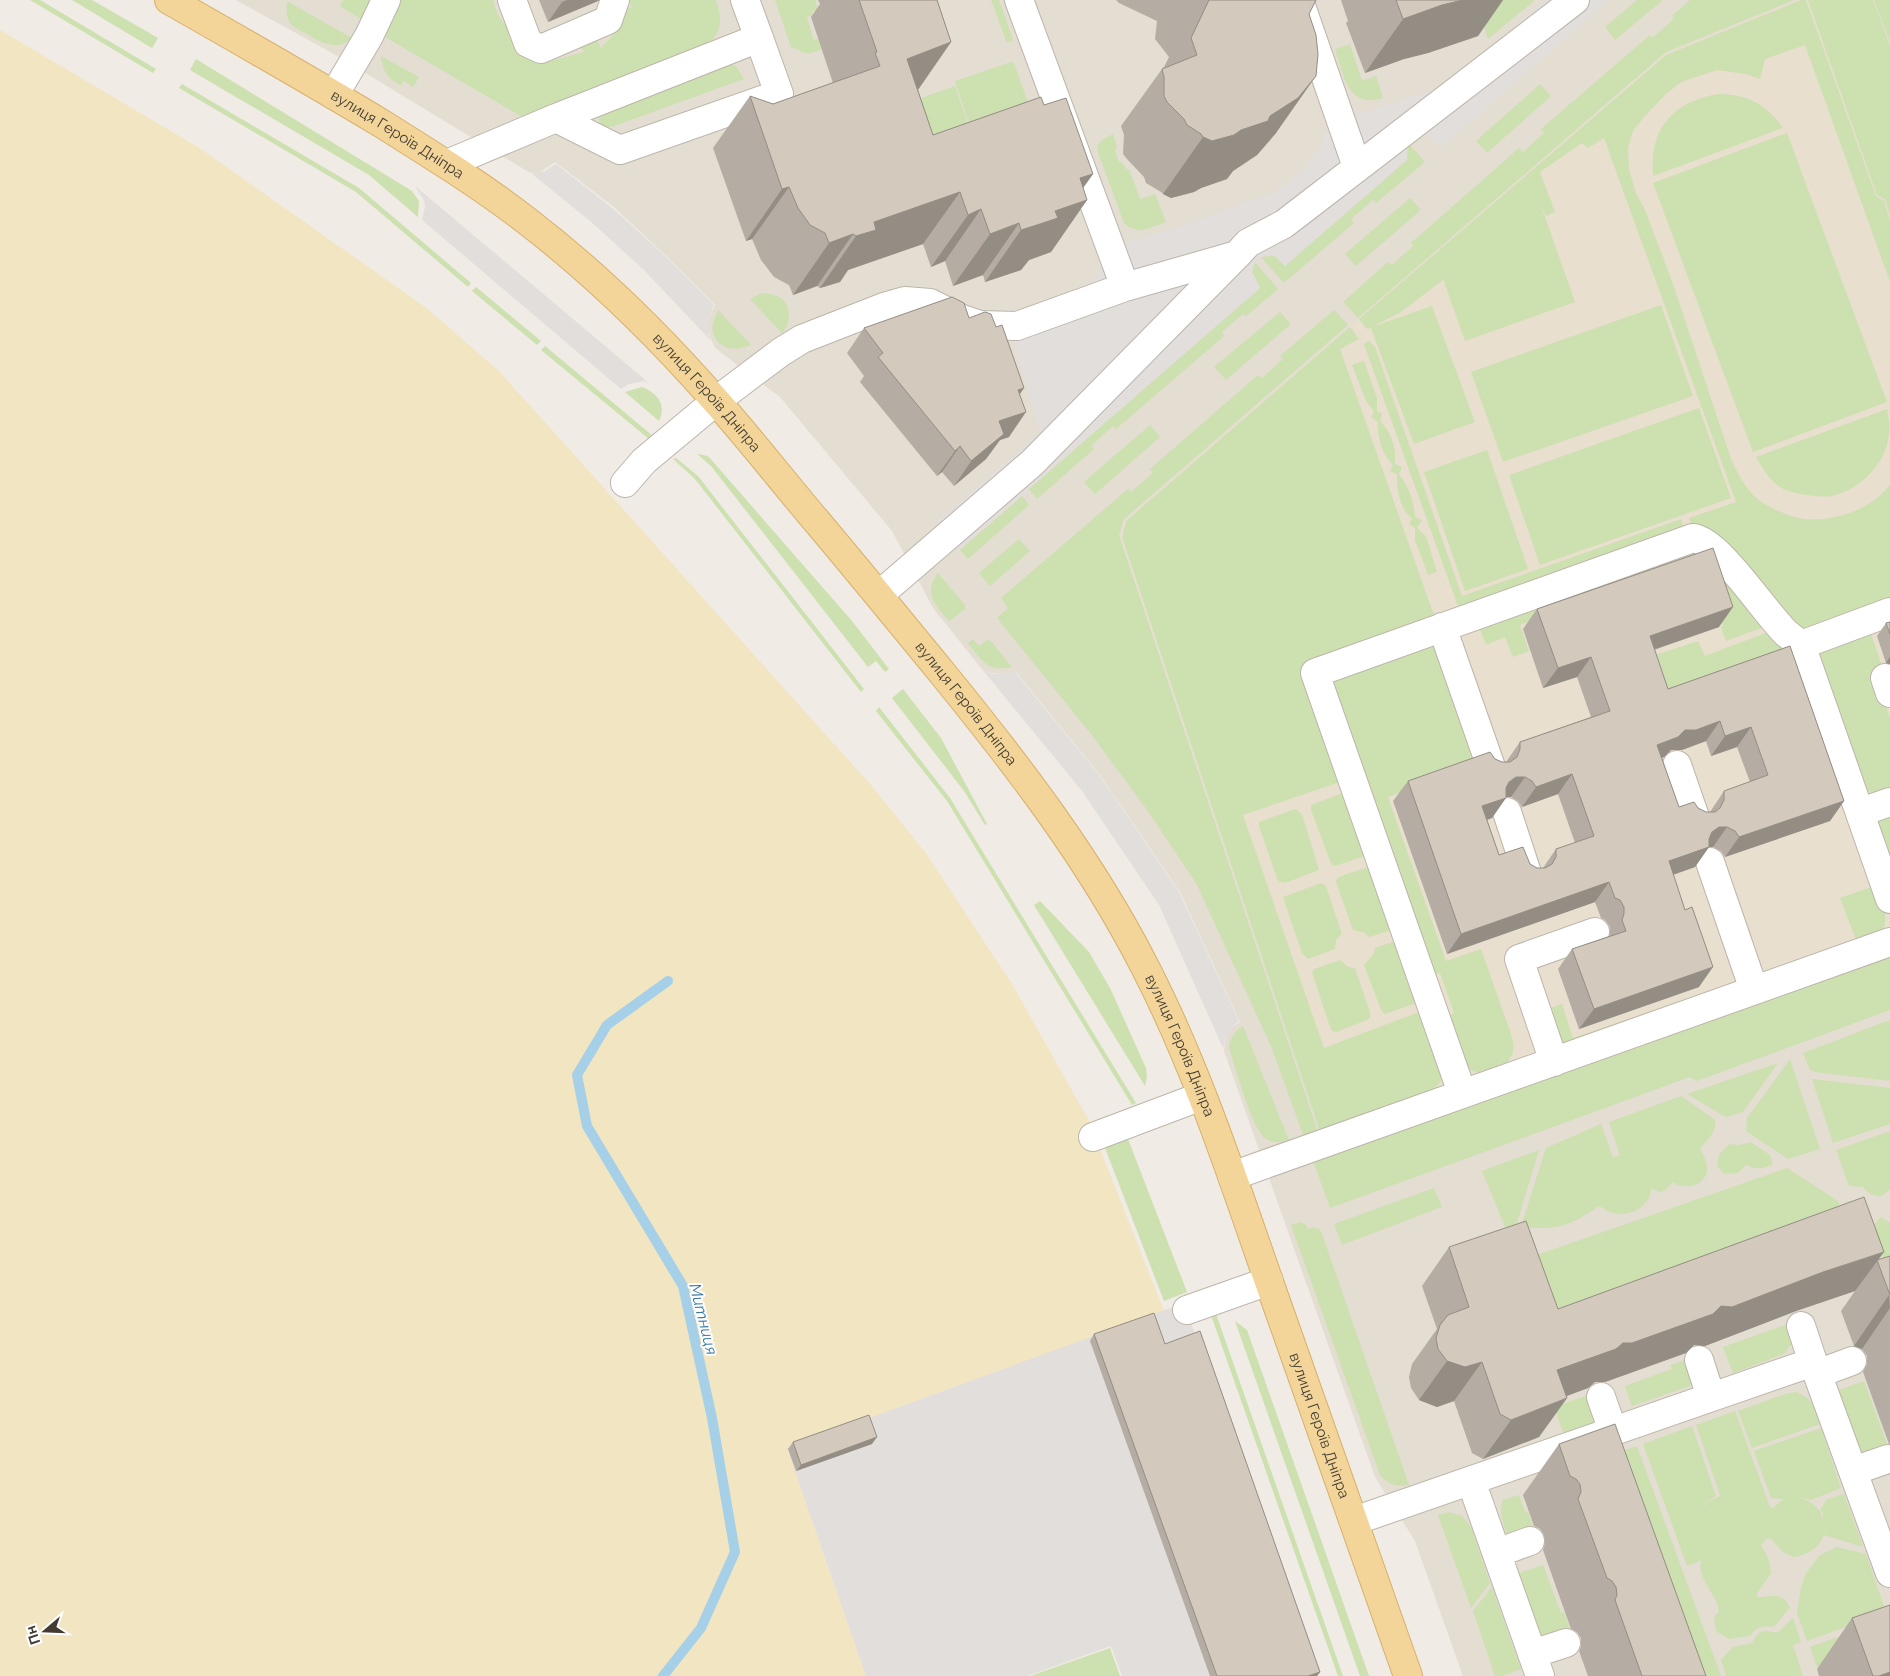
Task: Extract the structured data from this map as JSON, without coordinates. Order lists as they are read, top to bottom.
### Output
{
  "streets": {
    "main road": ["вулиця Героїв Дніпра"]
  },
  "water": ["Митниця"],
  "north": "left"
}
